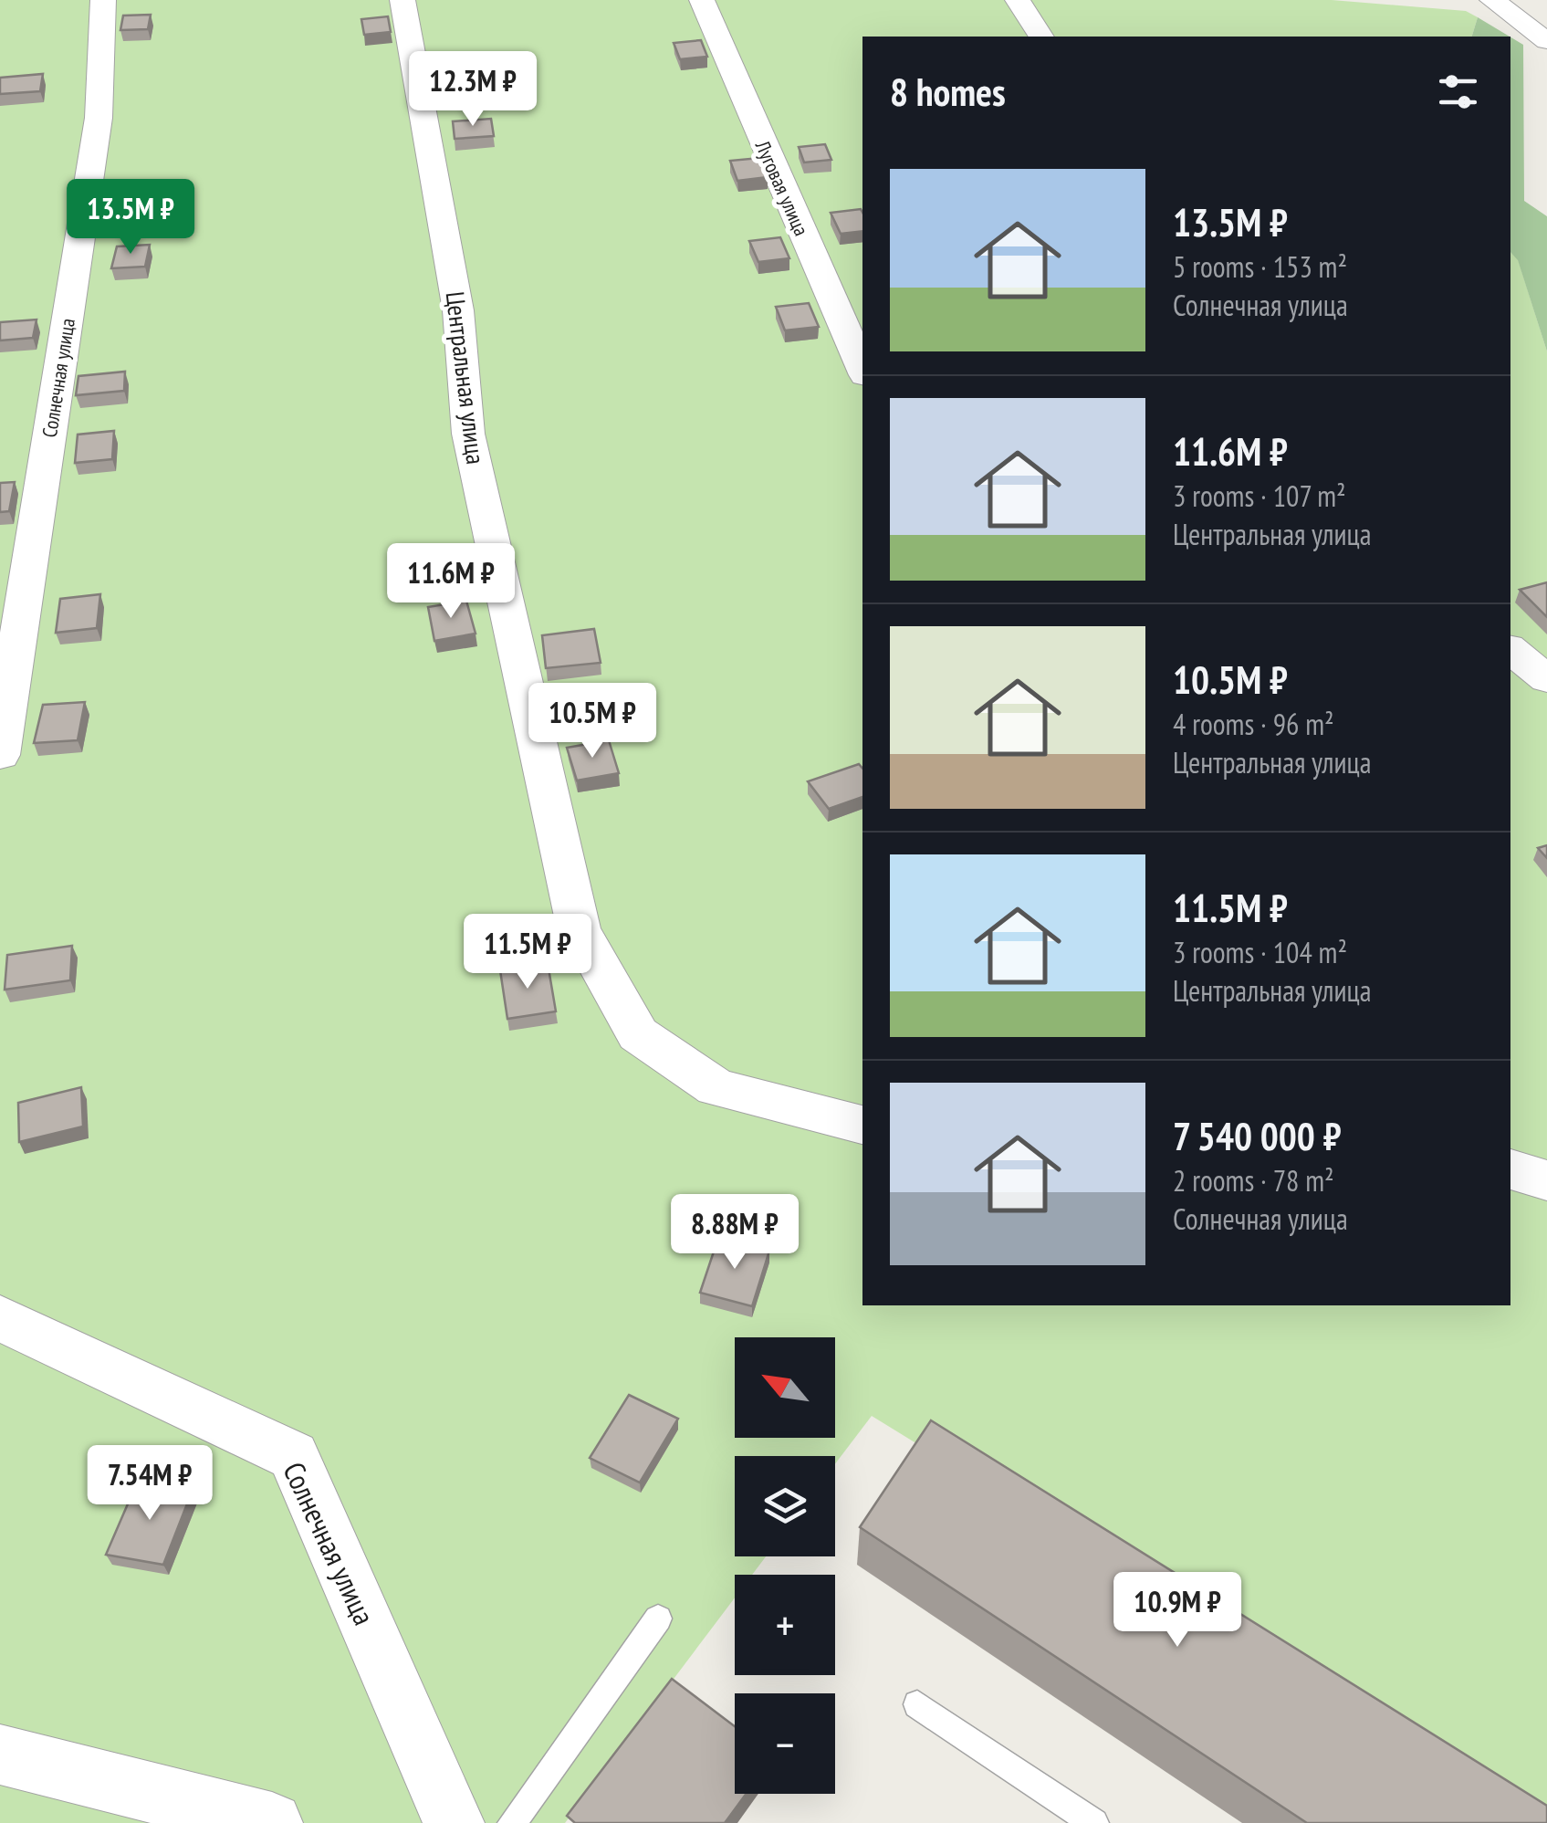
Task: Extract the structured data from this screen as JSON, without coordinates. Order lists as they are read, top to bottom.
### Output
{
  "streets": {
    "street": ["Луговая улица", "Солнечная улица", "Центральная улица"]
  },
  "north": "top left",
  "page": {
    "heading": "8 homes",
    "price": [
      "12.3M ₽",
      "13.5M ₽",
      "11.6M ₽",
      "10.5M ₽",
      "11.5M ₽",
      "8.88M ₽",
      "7.54M ₽",
      "10.9M ₽"
    ],
    "list": [
      {
        "name": "13.5M ₽",
        "note": "5 rooms · 153 m² · Солнечная улица"
      },
      {
        "name": "11.6M ₽",
        "note": "3 rooms · 107 m² · Центральная улица"
      },
      {
        "name": "10.5M ₽",
        "note": "4 rooms · 96 m² · Центральная улица"
      },
      {
        "name": "11.5M ₽",
        "note": "3 rooms · 104 m² · Центральная улица"
      },
      {
        "name": "7 540 000 ₽",
        "note": "2 rooms · 78 m² · Солнечная улица"
      }
    ],
    "map_buttons": ["+", "−"]
  }
}
